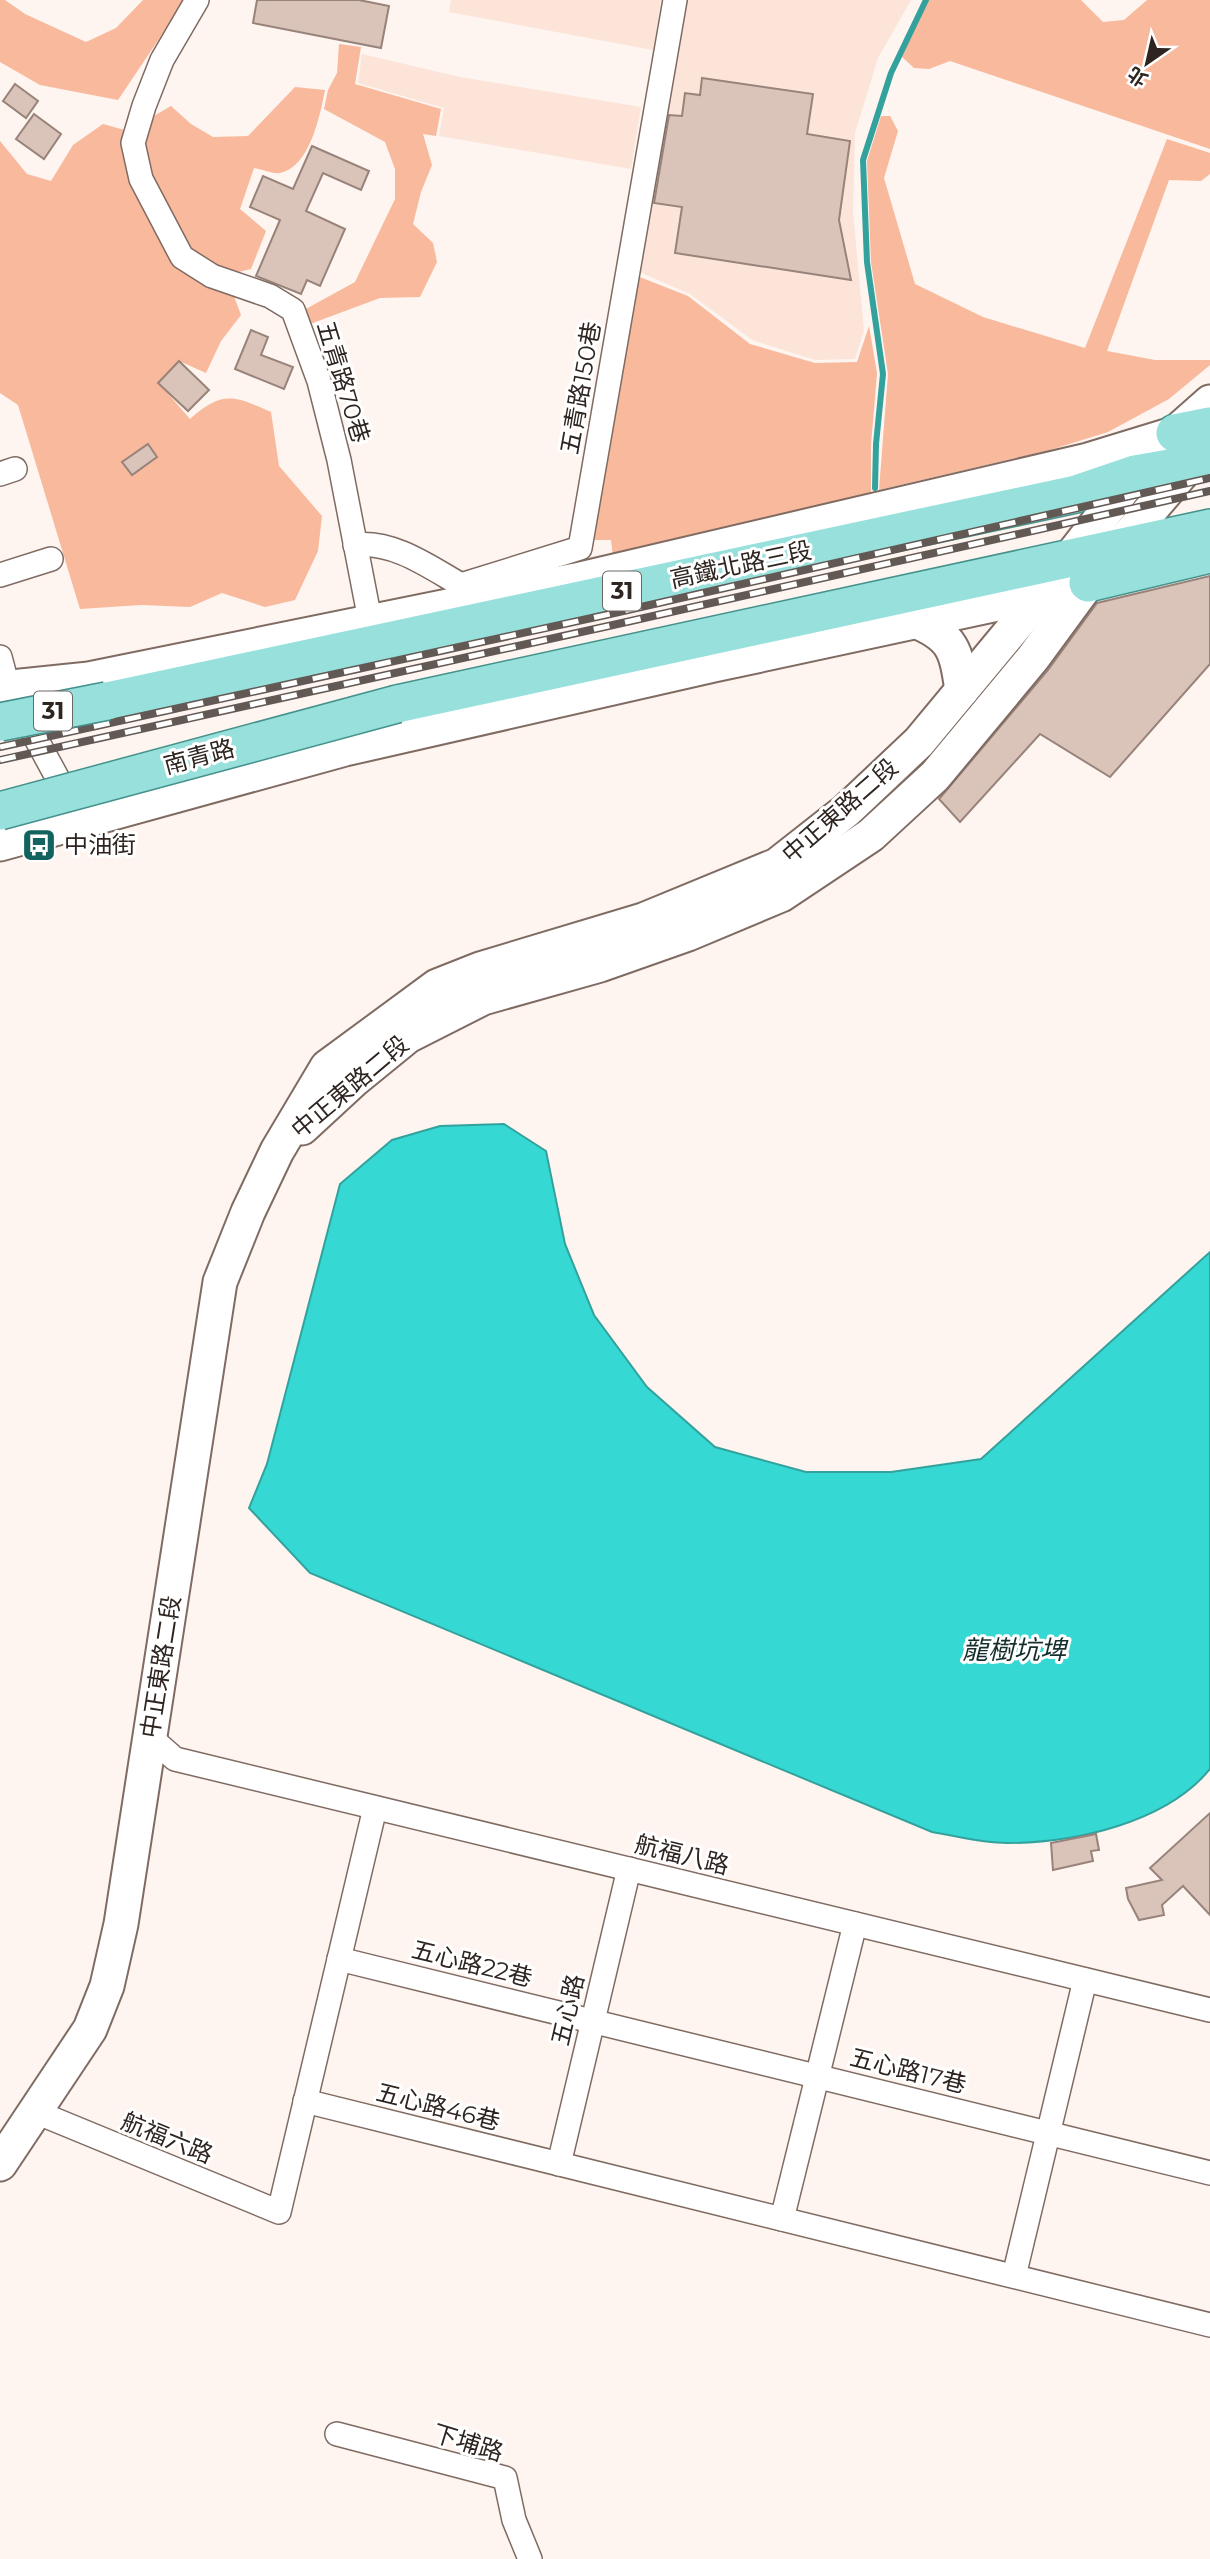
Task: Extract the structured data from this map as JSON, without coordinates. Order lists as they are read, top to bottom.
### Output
{
  "streets": {
    "main road": [
      "高鐵北路三段",
      "31",
      "南青路",
      "中正東路二段"
    ],
    "street": [
      "五青路70巷",
      "五青路150巷",
      "航福八路",
      "五心路22巷",
      "五心路",
      "五心路17巷",
      "五心路46巷",
      "航福六路",
      "下埔路"
    ]
  },
  "crossings": [
    ["五青路70巷", "五青路150巷"],
    ["五青路70巷", "高鐵北路三段"],
    ["高鐵北路三段", "中正東路二段"],
    ["南青路", "中正東路二段"],
    ["中正東路二段", "航福八路"],
    ["中正東路二段", "航福六路"],
    ["航福八路", "五心路"],
    ["五心路22巷", "五心路"],
    ["五心路22巷", "五心路17巷"],
    ["五心路", "五心路17巷"],
    ["五心路", "五心路46巷"],
    ["五心路46巷", "航福六路"]
  ],
  "water": ["龍樹坑埤"],
  "places": {
    "bus stop": ["中油街"]
  },
  "north": "bottom left"
}
